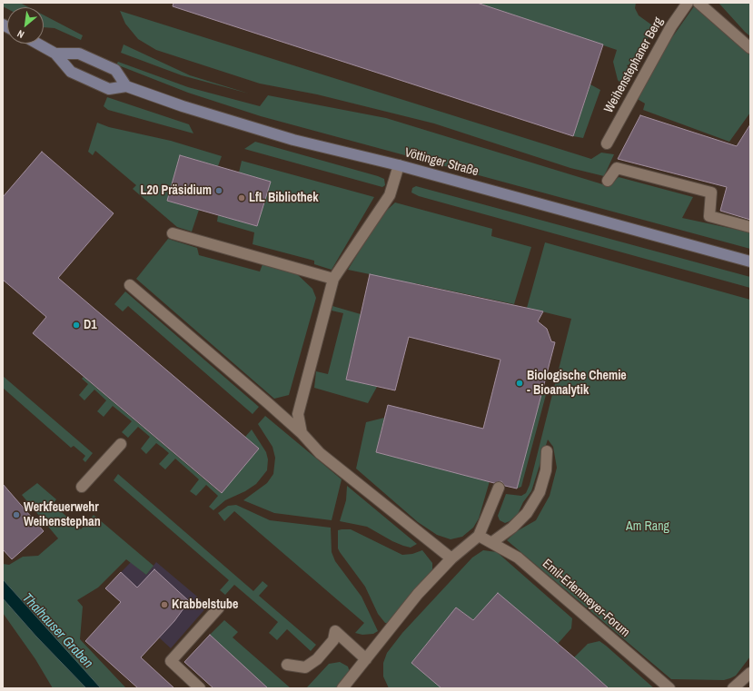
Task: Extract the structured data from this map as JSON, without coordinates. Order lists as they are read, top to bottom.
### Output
{
  "streets": {
    "main road": ["Vöttinger Straße"],
    "street": ["Weihenstephaner Berg", "Emil-Erlenmeyer-Forum"]
  },
  "water": ["Thalhauser Graben"],
  "parks": ["Am Rang"],
  "places": [
    "L20 Präsidium",
    "LfL Bibliothek",
    "D1",
    "Biologische Chemie - Bioanalytik",
    "Werkfeuerwehr Weihenstephan",
    "Krabbelstube"
  ],
  "north": "bottom left"
}
